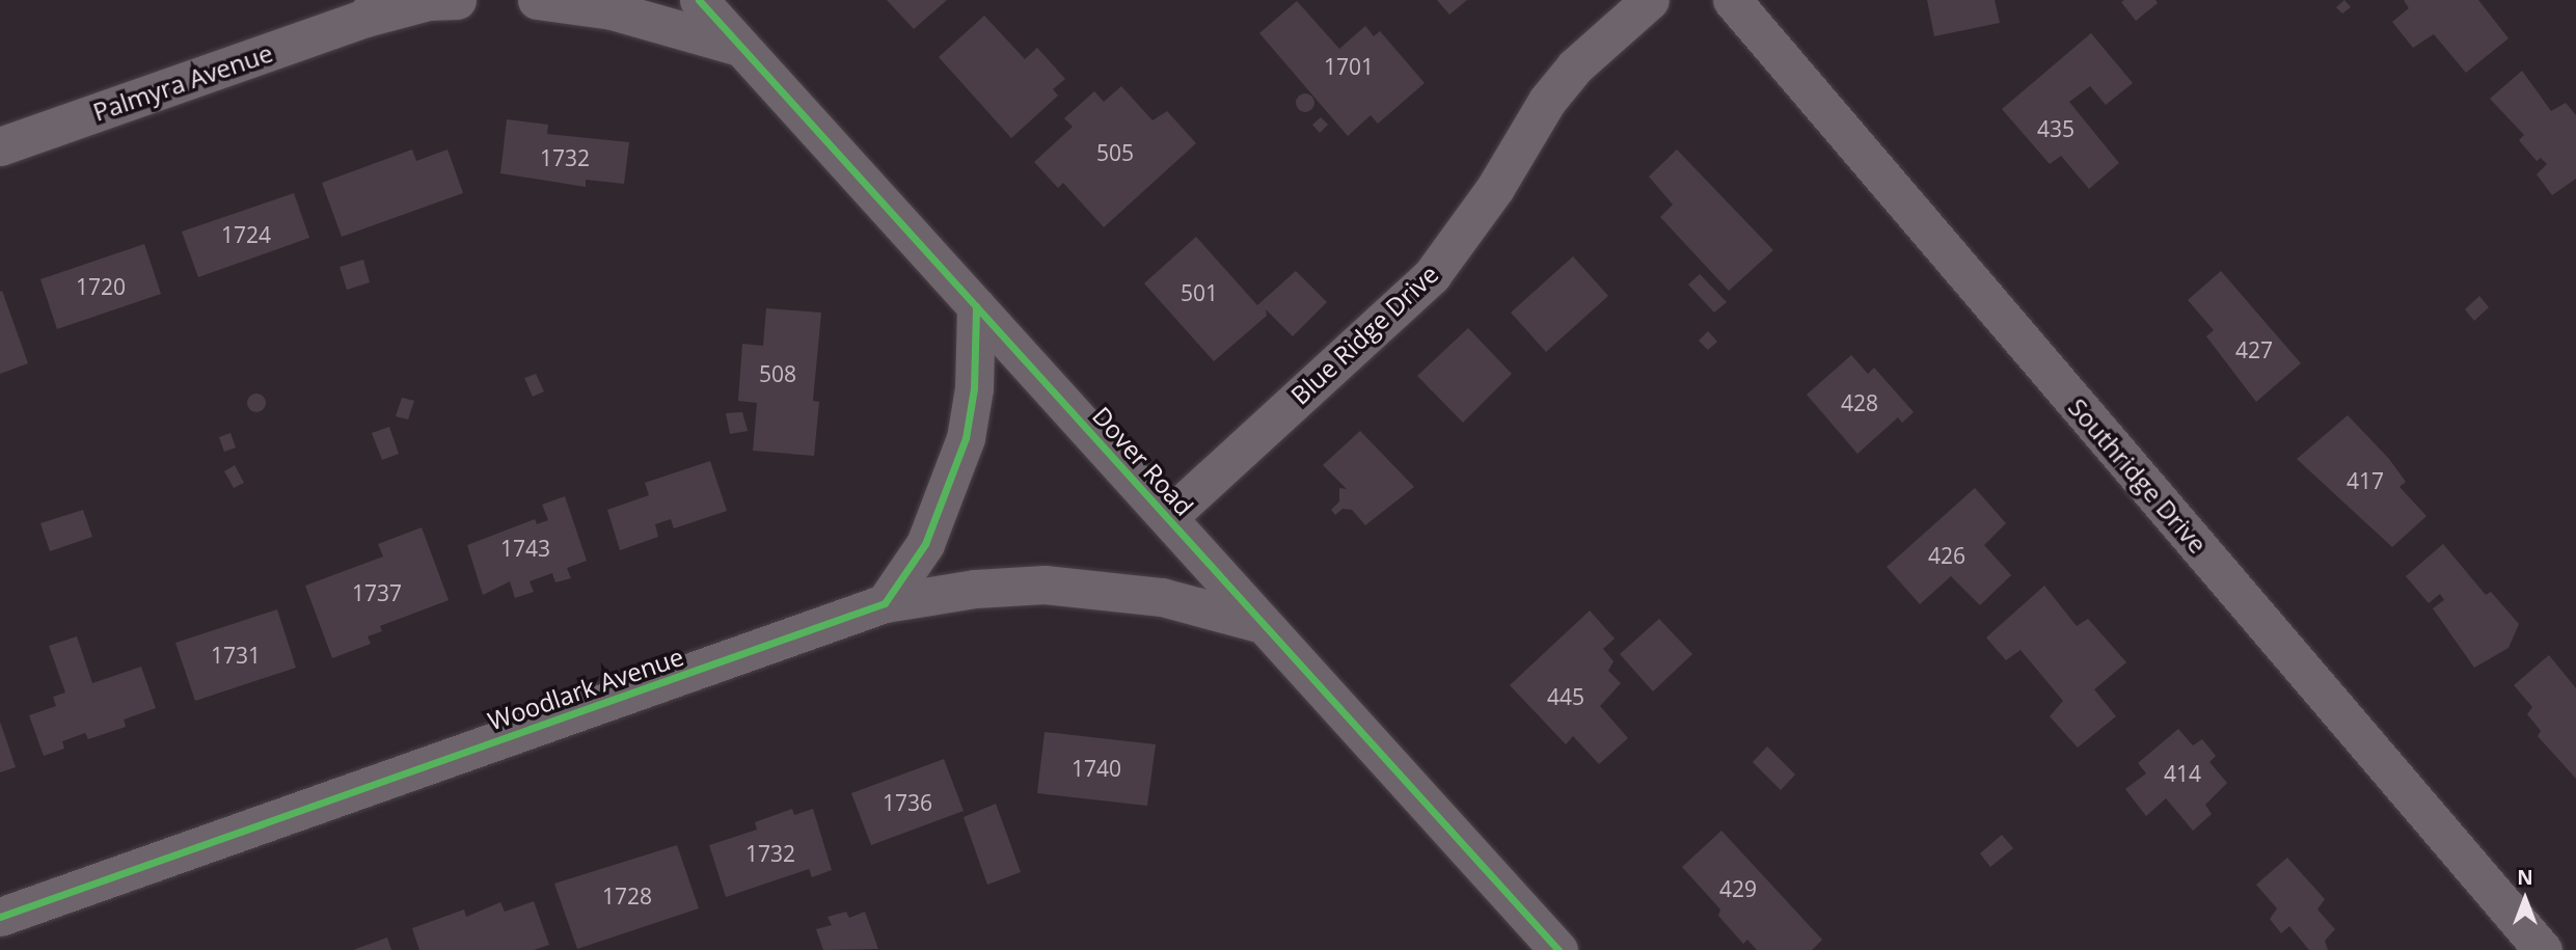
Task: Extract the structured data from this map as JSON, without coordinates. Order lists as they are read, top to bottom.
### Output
{
  "streets": {
    "street": [
      "Palmyra Avenue",
      "Blue Ridge Drive",
      "Dover Road",
      "Southridge Drive",
      "Woodlark Avenue"
    ]
  },
  "crossings": [
    ["Blue Ridge Drive", "Dover Road"],
    ["Dover Road", "Woodlark Avenue"]
  ],
  "house_numbers": [
    "1701",
    "435",
    "505",
    "1732",
    "1724",
    "1720",
    "501",
    "427",
    "508",
    "428",
    "417",
    "1743",
    "426",
    "1737",
    "1731",
    "445",
    "1740",
    "414",
    "1736",
    "1732",
    "429",
    "1728"
  ],
  "north": "top"
}
